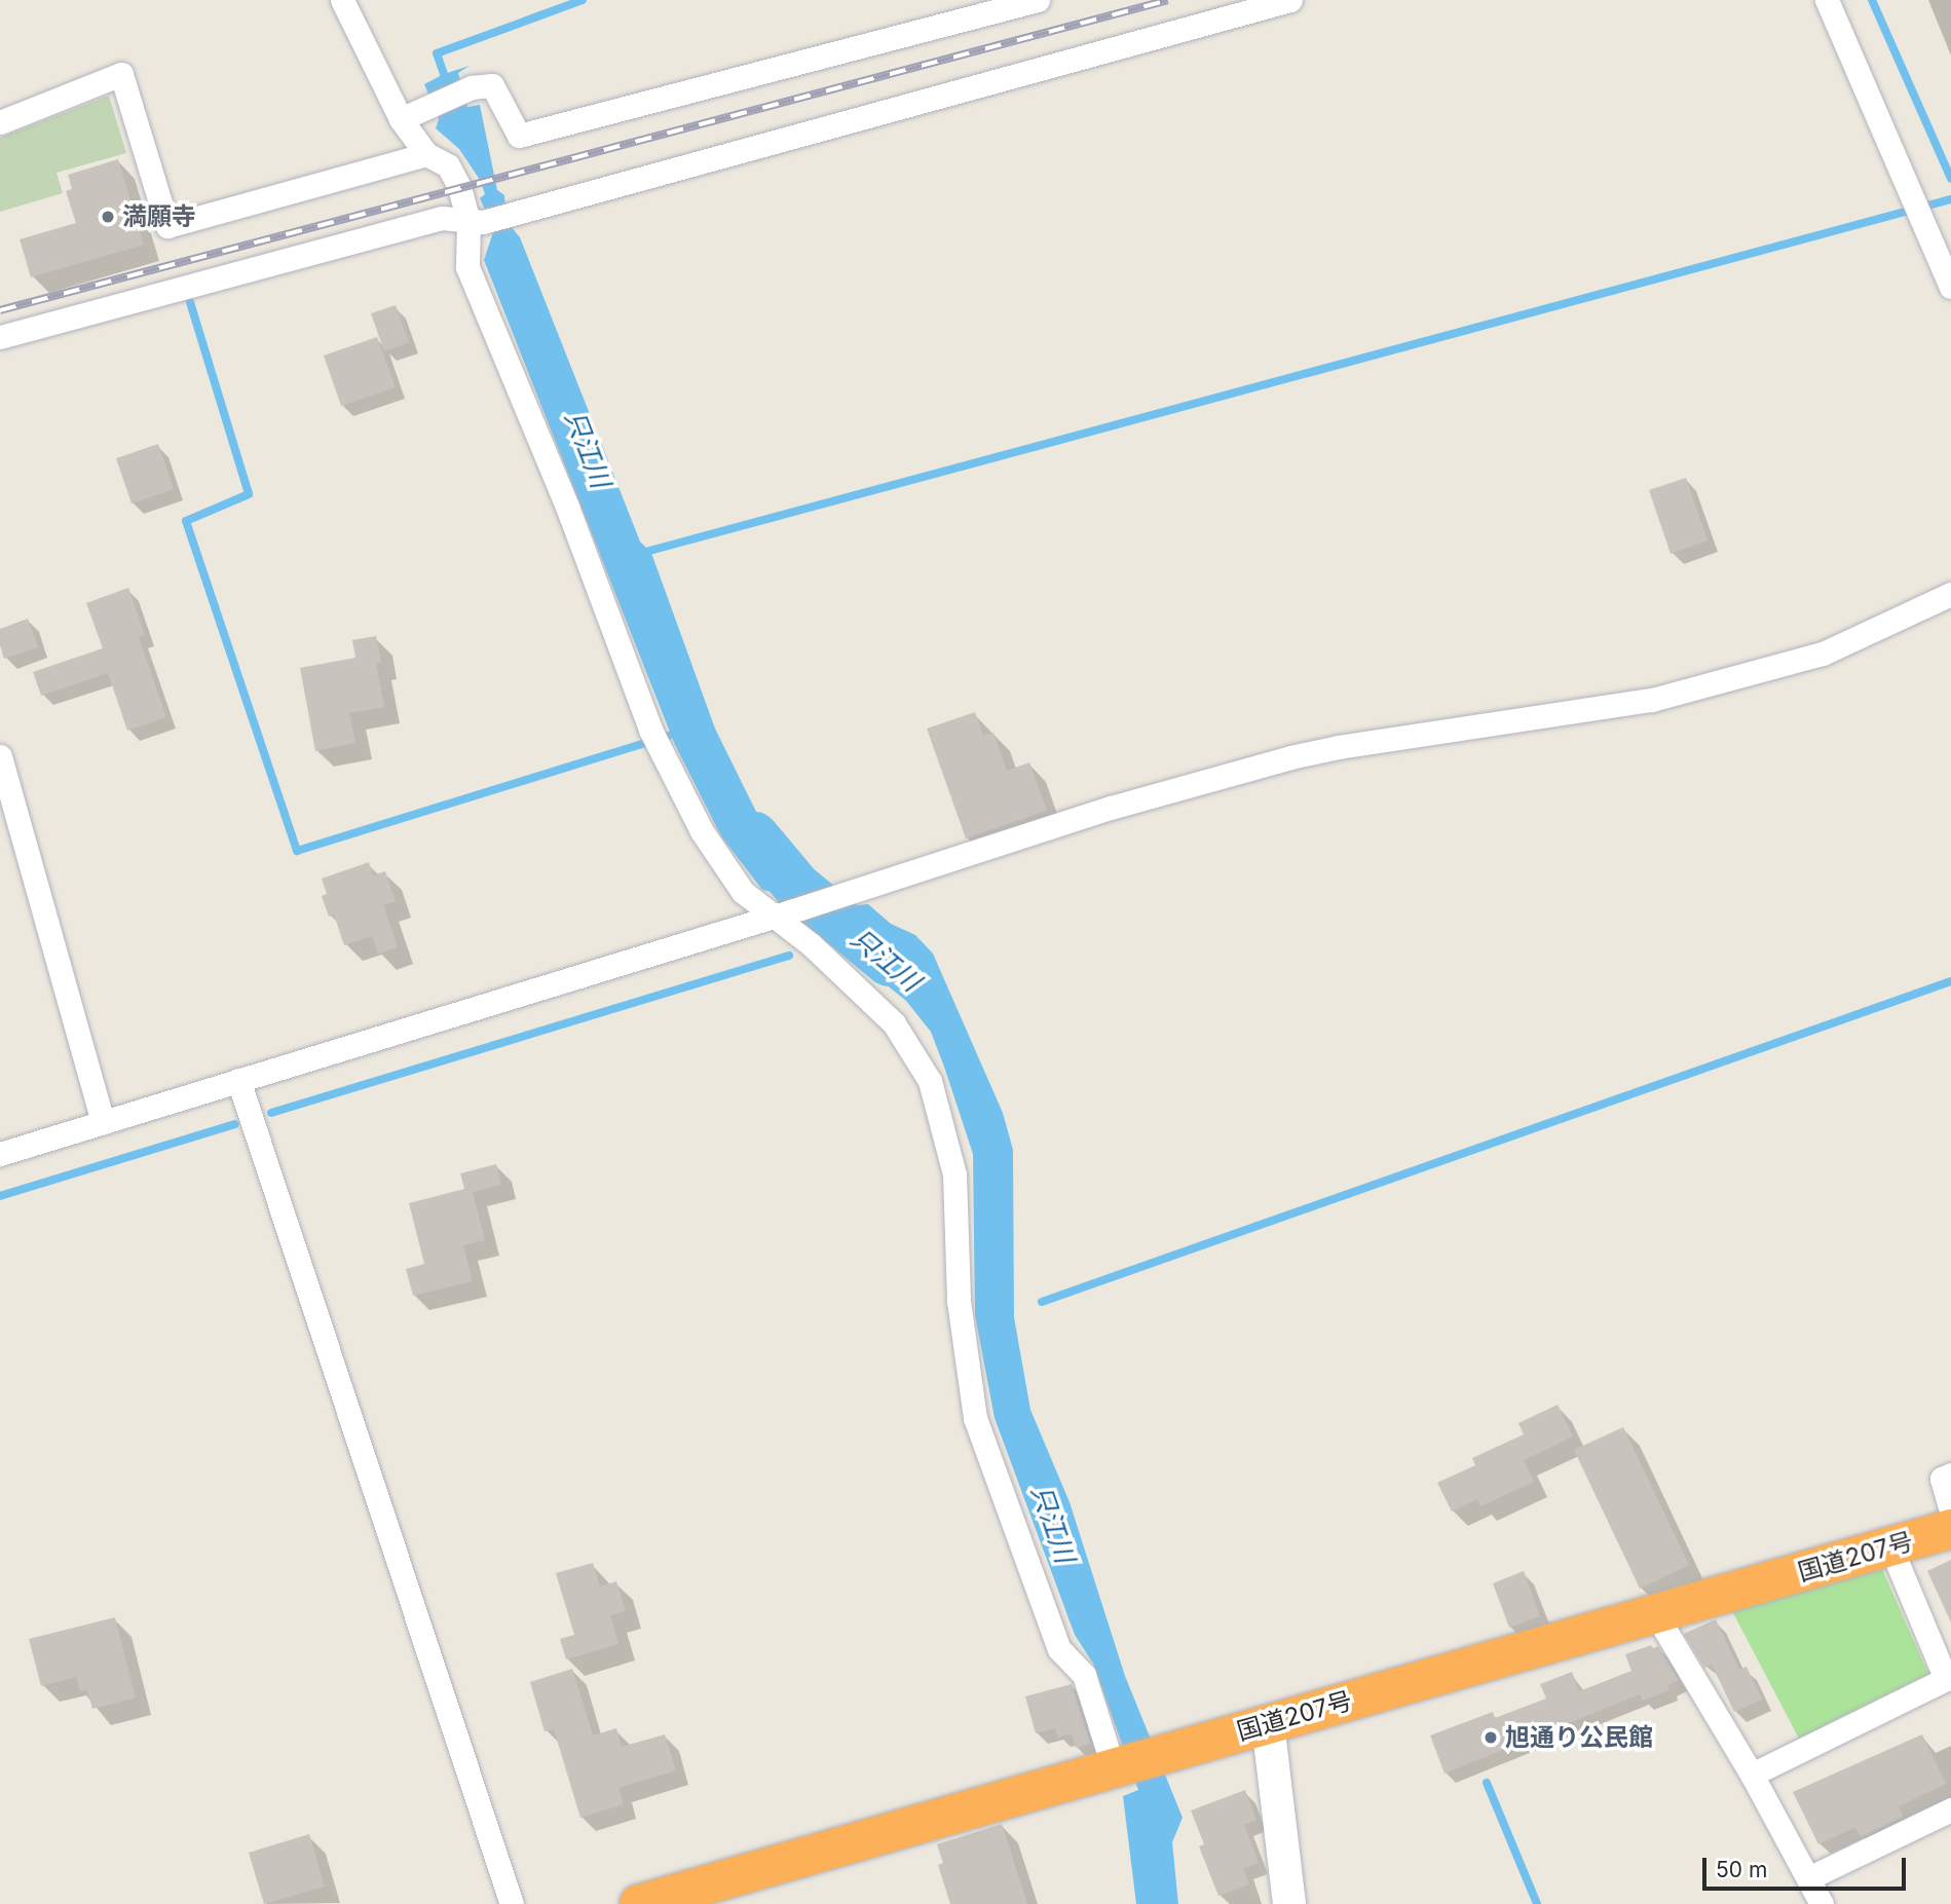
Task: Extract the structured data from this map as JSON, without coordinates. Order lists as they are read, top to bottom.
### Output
{
  "streets": {
    "highway": ["国道207号"]
  },
  "water": ["只江川"],
  "places": ["満願寺", "旭通り公民館"],
  "scale_bar": "50 m"
}
